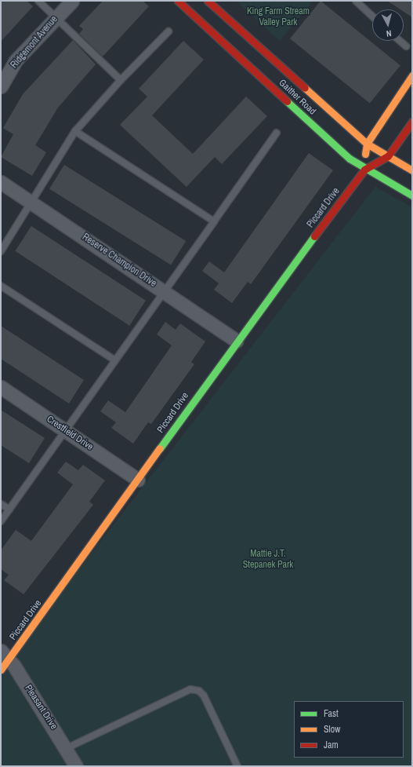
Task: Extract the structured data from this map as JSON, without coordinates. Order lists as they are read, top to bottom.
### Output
{
  "streets": {
    "street": [
      "Ridgemont Avenue",
      "Gaither Road",
      "Piccard Drive",
      "Reserve Champion Drive",
      "Crestfield Drive",
      "Pleasant Drive"
    ]
  },
  "crossings": [
    ["Gaither Road", "Piccard Drive"],
    ["Piccard Drive", "Reserve Champion Drive"],
    ["Piccard Drive", "Crestfield Drive"],
    ["Piccard Drive", "Pleasant Drive"]
  ],
  "parks": ["King Farm Stream Valley Park", "Mattie J.T. Stepanek Park"],
  "legend": ["Fast", "Slow", "Jam"],
  "north": "bottom"
}
